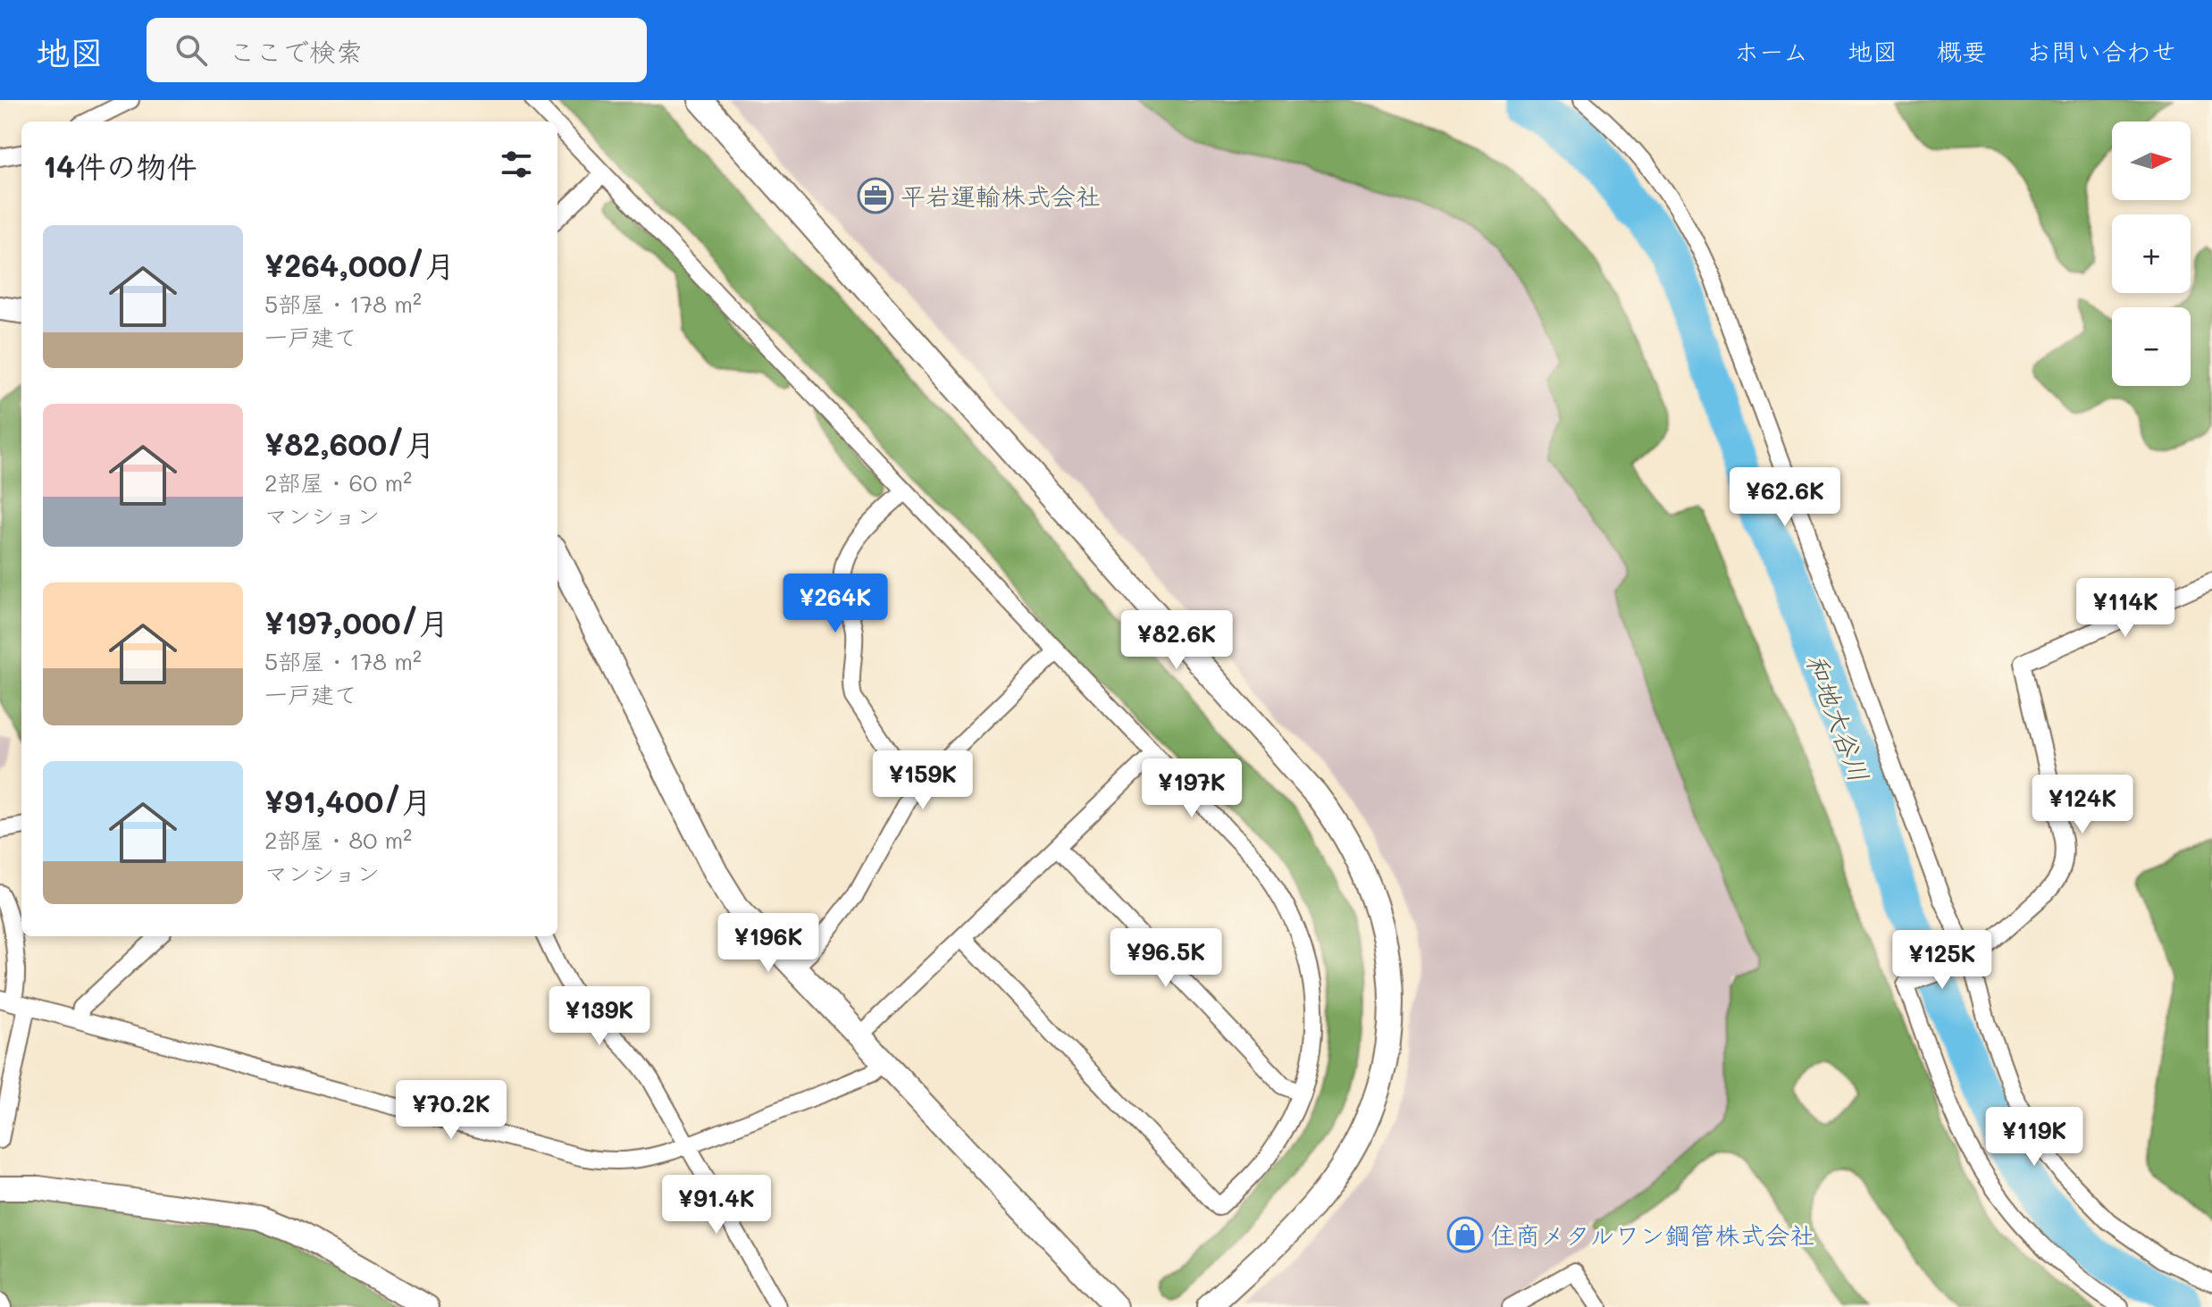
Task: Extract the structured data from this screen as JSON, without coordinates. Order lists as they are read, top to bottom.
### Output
{
  "water": ["和地大谷川"],
  "places": {
    "office": ["平岩運輸株式会社"],
    "shop": ["住商メタルワン鋼管株式会社"]
  },
  "north": "right",
  "page": {
    "header": "地図",
    "search": "ここで検索",
    "nav": [
      "ホーム",
      "地図",
      "概要",
      "お問い合わせ"
    ],
    "map_buttons": ["+", "−"],
    "heading": "14件の物件",
    "list": [
      {
        "name": "¥264,000/月",
        "note": "5部屋 · 178 m² · 一戸建て"
      },
      {
        "name": "¥82,600/月",
        "note": "2部屋 · 60 m² · マンション"
      },
      {
        "name": "¥197,000/月",
        "note": "5部屋 · 178 m² · 一戸建て"
      },
      {
        "name": "¥91,400/月",
        "note": "2部屋 · 80 m² · マンション"
      }
    ],
    "price": [
      "¥62.6K",
      "¥264K",
      "¥114K",
      "¥82.6K",
      "¥159K",
      "¥197K",
      "¥124K",
      "¥196K",
      "¥96.5K",
      "¥125K",
      "¥139K",
      "¥70.2K",
      "¥119K",
      "¥91.4K"
    ]
  }
}
